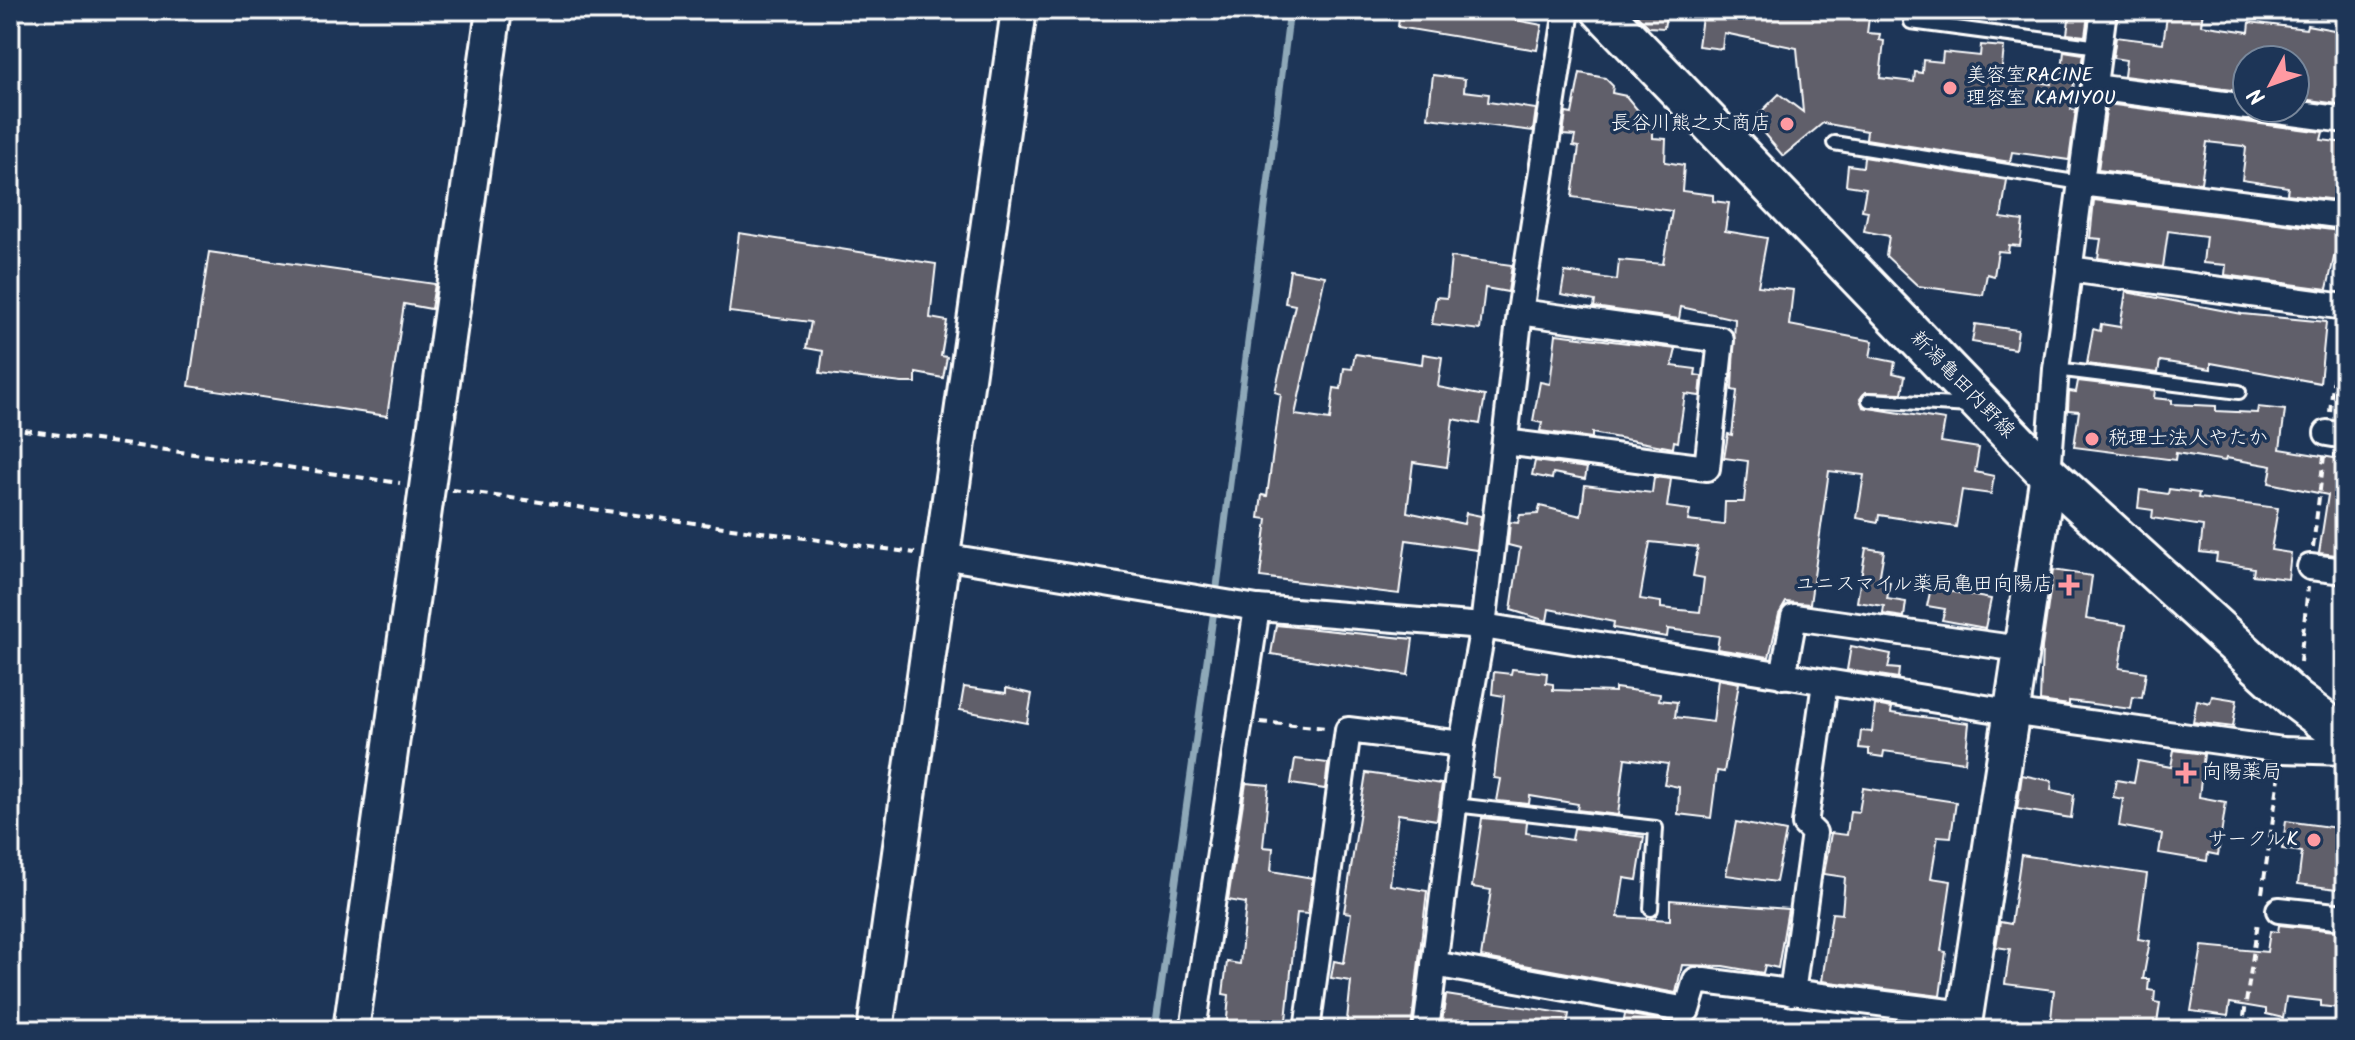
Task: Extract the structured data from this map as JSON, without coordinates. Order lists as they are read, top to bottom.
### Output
{
  "streets": {
    "main road": ["新潟亀田内野線"]
  },
  "places": {
    "other": [
      "美容室RACINE 理容室 KAMIYOU",
      "長谷川熊之丈商店",
      "税理士法人やたか",
      "サークルK"
    ],
    "health": ["ユニスマイル薬局亀田向陽店", "向陽薬局"]
  },
  "north": "bottom left"
}
